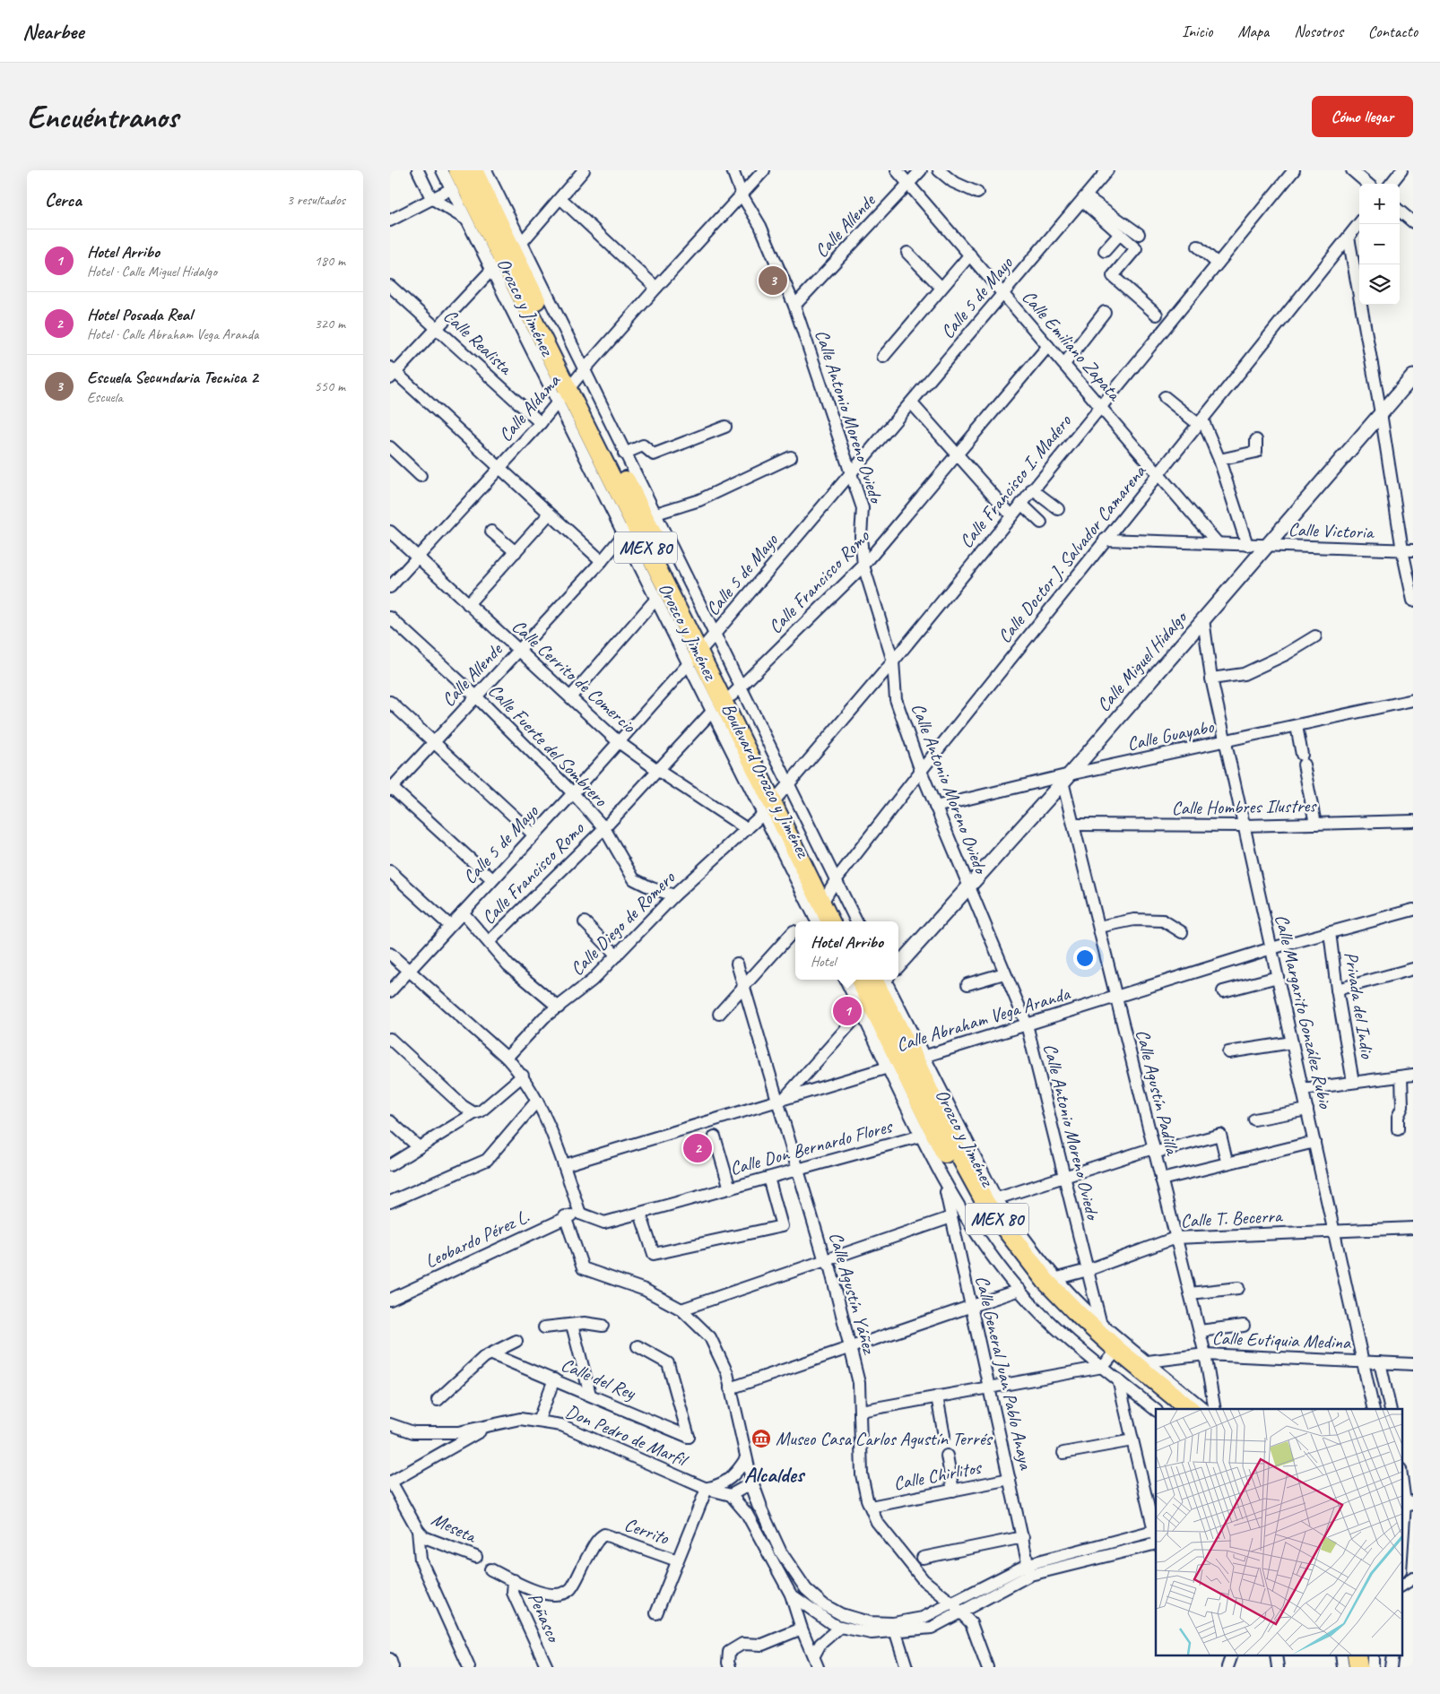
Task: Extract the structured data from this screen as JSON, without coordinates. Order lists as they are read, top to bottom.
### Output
{
  "streets": {
    "highway": ["Orozco y Jiménez", "MEX 80"],
    "street": [
      "Calle Allende",
      "Calle 5 de Mayo",
      "Calle Realista",
      "Calle Emiliano Zapata",
      "Calle Aldama",
      "Calle Antonio Moreno Oviedo",
      "Calle Francisco I. Madero",
      "Calle Victoria",
      "Calle Doctor J. Salvador Camarena",
      "Calle Francisco Romo",
      "Calle Miguel Hidalgo",
      "Calle Cerrito de Comercio",
      "Calle Guayabo",
      "Calle Fuerte del Sombrero",
      "Boulevard Orozco y Jiménez",
      "Calle Hombres Ilustres",
      "Calle Diego de Romero",
      "Privada del Indio",
      "Calle Margarito González Rubio",
      "Calle Abraham Vega Aranda",
      "Calle Agustín Padilla",
      "Calle Don Bernardo Flores",
      "Calle T. Becerra",
      "Leobardo Pérez L.",
      "Calle Agustín Yáñez",
      "Calle Eutiquia Medina",
      "Calle General Juan Pablo Anaya",
      "Calle del Rey",
      "Don Pedro de Marfil",
      "Calle Chirlitos",
      "Meseta",
      "Cerrito",
      "Peñasco"
    ]
  },
  "crossings": [
    ["Calle Allende", "Orozco y Jiménez"],
    ["Calle Allende", "Calle Emiliano Zapata"],
    ["Calle Allende", "Calle Antonio Moreno Oviedo"],
    ["Calle Allende", "Calle Cerrito de Comercio"],
    ["Calle Allende", "Calle Fuerte del Sombrero"],
    ["Calle Allende", "Boulevard Orozco y Jiménez"],
    ["Calle 5 de Mayo", "Orozco y Jiménez"],
    ["Calle 5 de Mayo", "Calle Emiliano Zapata"],
    ["Calle 5 de Mayo", "Calle Antonio Moreno Oviedo"],
    ["Calle 5 de Mayo", "Calle Cerrito de Comercio"],
    ["Calle 5 de Mayo", "Calle Fuerte del Sombrero"],
    ["Calle 5 de Mayo", "Boulevard Orozco y Jiménez"],
    ["Orozco y Jiménez", "Calle Aldama"],
    ["Orozco y Jiménez", "Calle Antonio Moreno Oviedo"],
    ["Orozco y Jiménez", "Calle Francisco I. Madero"],
    ["Orozco y Jiménez", "MEX 80"],
    ["Orozco y Jiménez", "Calle Doctor J. Salvador Camarena"],
    ["Orozco y Jiménez", "Calle Francisco Romo"],
    ["Orozco y Jiménez", "Boulevard Orozco y Jiménez"],
    ["Orozco y Jiménez", "Calle Diego de Romero"],
    ["Orozco y Jiménez", "Calle Abraham Vega Aranda"],
    ["Orozco y Jiménez", "Calle T. Becerra"],
    ["Orozco y Jiménez", "Calle Eutiquia Medina"],
    ["Calle Realista", "Calle Aldama"],
    ["Calle Emiliano Zapata", "Calle Francisco I. Madero"],
    ["Calle Emiliano Zapata", "Calle Victoria"],
    ["Calle Emiliano Zapata", "Calle Doctor J. Salvador Camarena"],
    ["Calle Emiliano Zapata", "Calle Francisco Romo"],
    ["Calle Aldama", "Calle Antonio Moreno Oviedo"],
    ["Calle Aldama", "Calle Cerrito de Comercio"],
    ["Calle Aldama", "Boulevard Orozco y Jiménez"],
    ["Calle Antonio Moreno Oviedo", "Calle Francisco I. Madero"],
    ["Calle Antonio Moreno Oviedo", "Calle Doctor J. Salvador Camarena"],
    ["Calle Antonio Moreno Oviedo", "Calle Francisco Romo"],
    ["Calle Antonio Moreno Oviedo", "Calle Miguel Hidalgo"],
    ["Calle Antonio Moreno Oviedo", "Calle Guayabo"],
    ["Calle Antonio Moreno Oviedo", "Calle Abraham Vega Aranda"],
    ["Calle Antonio Moreno Oviedo", "Calle T. Becerra"],
    ["Calle Francisco I. Madero", "Boulevard Orozco y Jiménez"],
    ["Calle Francisco I. Madero", "Calle Diego de Romero"],
    ["Calle Victoria", "Calle Doctor J. Salvador Camarena"],
    ["Calle Victoria", "Calle Miguel Hidalgo"],
    ["MEX 80", "Calle Abraham Vega Aranda"],
    ["MEX 80", "Calle Don Bernardo Flores"],
    ["MEX 80", "Calle General Juan Pablo Anaya"],
    ["Calle Doctor J. Salvador Camarena", "Boulevard Orozco y Jiménez"],
    ["Calle Francisco Romo", "Calle Cerrito de Comercio"],
    ["Calle Francisco Romo", "Calle Fuerte del Sombrero"],
    ["Calle Francisco Romo", "Boulevard Orozco y Jiménez"],
    ["Calle Miguel Hidalgo", "Calle Guayabo"],
    ["Calle Miguel Hidalgo", "Calle Margarito González Rubio"],
    ["Calle Miguel Hidalgo", "Calle Agustín Padilla"],
    ["Calle Cerrito de Comercio", "Calle Diego de Romero"],
    ["Calle Guayabo", "Calle Margarito González Rubio"],
    ["Calle Guayabo", "Calle Agustín Padilla"],
    ["Calle Fuerte del Sombrero", "Calle Diego de Romero"],
    ["Boulevard Orozco y Jiménez", "Calle Diego de Romero"],
    ["Calle Hombres Ilustres", "Calle Margarito González Rubio"],
    ["Calle Hombres Ilustres", "Calle Agustín Padilla"],
    ["Privada del Indio", "Calle Abraham Vega Aranda"],
    ["Calle Margarito González Rubio", "Calle Abraham Vega Aranda"],
    ["Calle Margarito González Rubio", "Calle T. Becerra"],
    ["Calle Margarito González Rubio", "Calle Eutiquia Medina"],
    ["Calle Abraham Vega Aranda", "Calle Agustín Padilla"],
    ["Calle Abraham Vega Aranda", "Calle Agustín Yáñez"],
    ["Calle Agustín Padilla", "Calle T. Becerra"],
    ["Calle Agustín Padilla", "Calle Eutiquia Medina"],
    ["Calle Don Bernardo Flores", "Leobardo Pérez L."],
    ["Calle Don Bernardo Flores", "Calle Agustín Yáñez"],
    ["Calle Agustín Yáñez", "Calle Chirlitos"],
    ["Calle General Juan Pablo Anaya", "Calle Chirlitos"],
    ["Cerrito", "Peñasco"]
  ],
  "districts": ["Alcaldes"],
  "places": {
    "museum": ["Museo Casa Carlos Agustín Terrés"]
  },
  "page": {
    "header": "Nearbee",
    "nav": [
      "Inicio",
      "Mapa",
      "Nosotros",
      "Contacto"
    ],
    "buttons": "Cómo llegar",
    "title": "Encuéntranos",
    "heading": ["Cerca", "3 resultados"],
    "map_buttons": ["+", "−"],
    "list": [
      {
        "mark": "1",
        "name": "Hotel Arribo",
        "note": "Hotel · Calle Miguel Hidalgo",
        "value": "180 m"
      },
      {
        "mark": "2",
        "name": "Hotel Posada Real",
        "note": "Hotel · Calle Abraham Vega Aranda",
        "value": "320 m"
      },
      {
        "mark": "3",
        "name": "Escuela Secundaria Tecnica 2",
        "note": "Escuela",
        "value": "550 m"
      }
    ],
    "pins": ["3", "1", "2"],
    "popup": ["Hotel Arribo", "Hotel"]
  }
}
